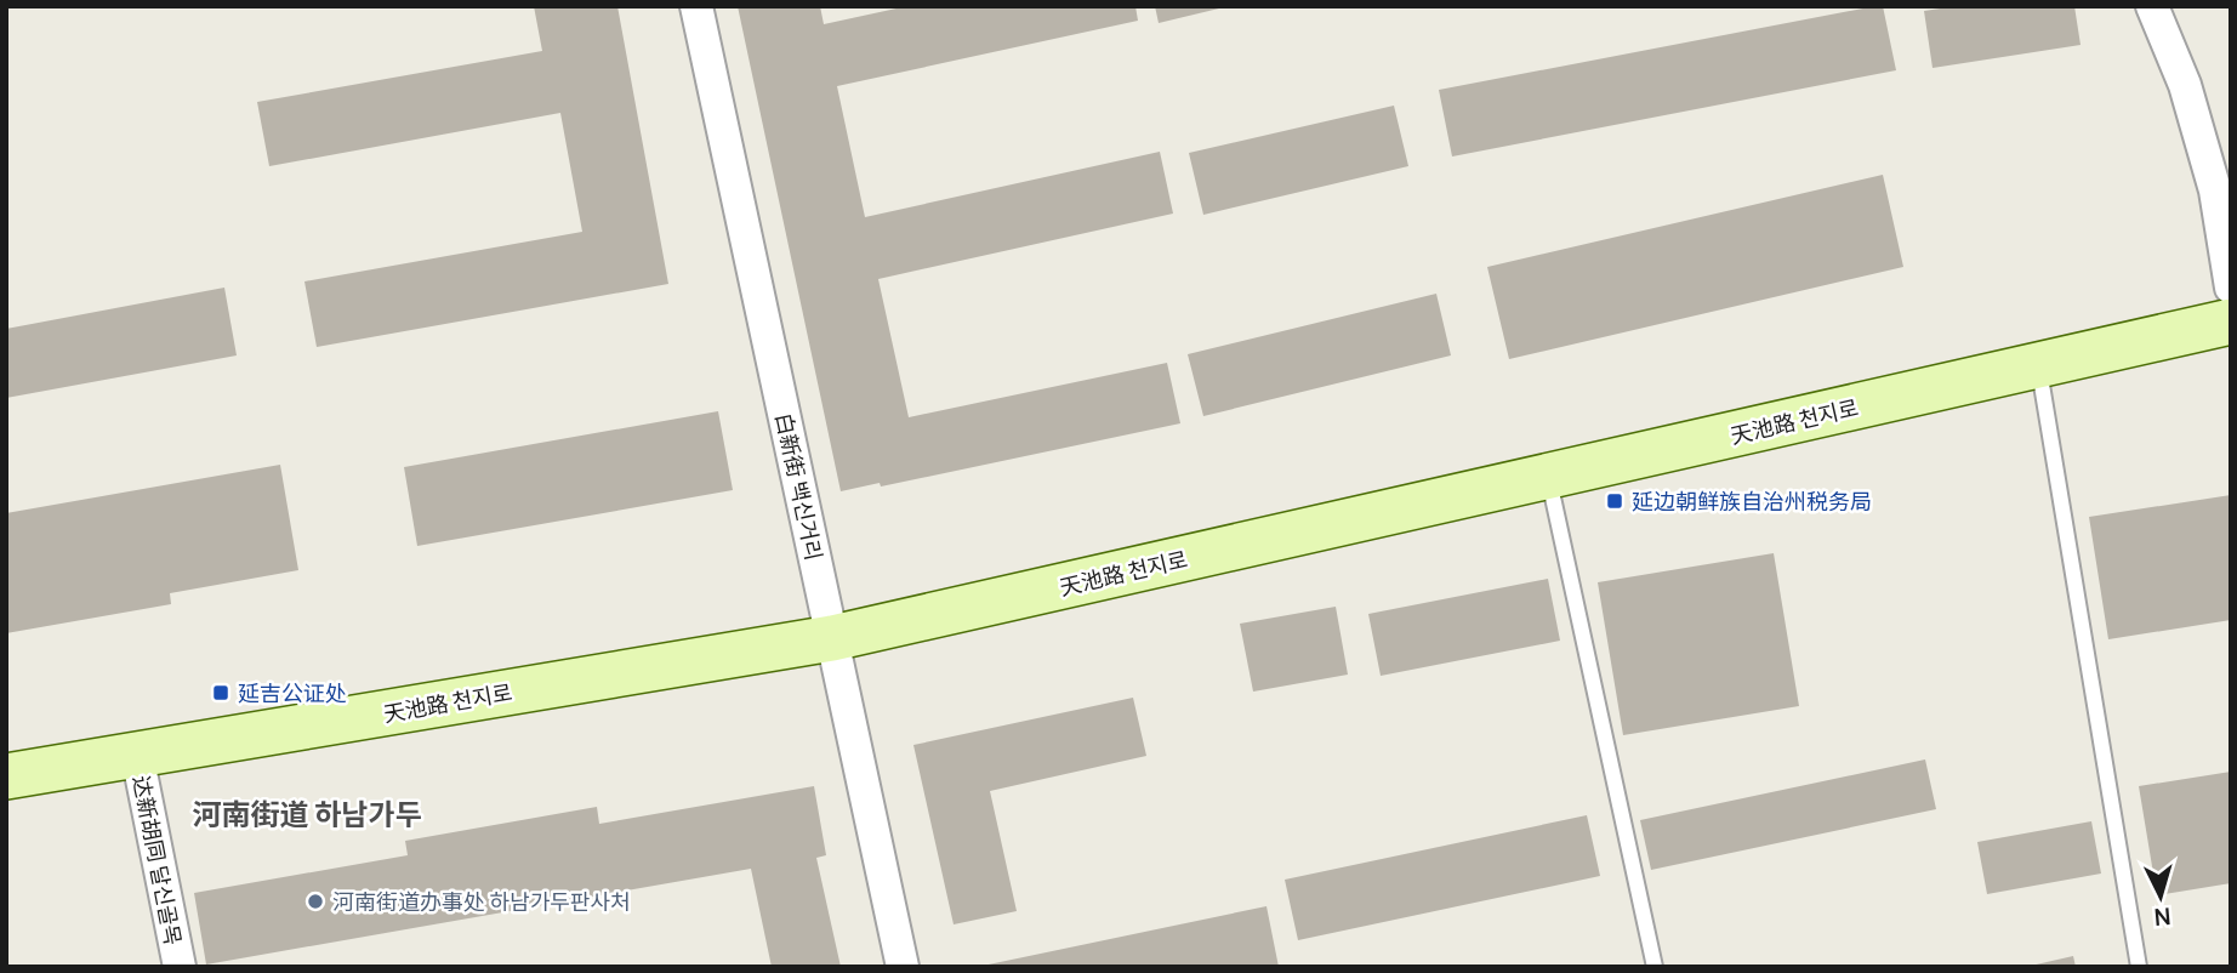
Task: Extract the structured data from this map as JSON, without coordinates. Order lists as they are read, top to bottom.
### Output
{
  "streets": {
    "street": ["天池路 천지로", "白新街 백신거리", "达新胡同 달신골목"]
  },
  "crossings": [
    ["天池路 천지로", "白新街 백신거리"],
    ["天池路 천지로", "达新胡同 달신골목"]
  ],
  "districts": ["河南街道 하남가두"],
  "places": {
    "transit": ["延边朝鲜族自治州税务局", "延吉公证处"],
    "other": ["河南街道办事处 하남가두판사처"]
  },
  "north": "bottom"
}
